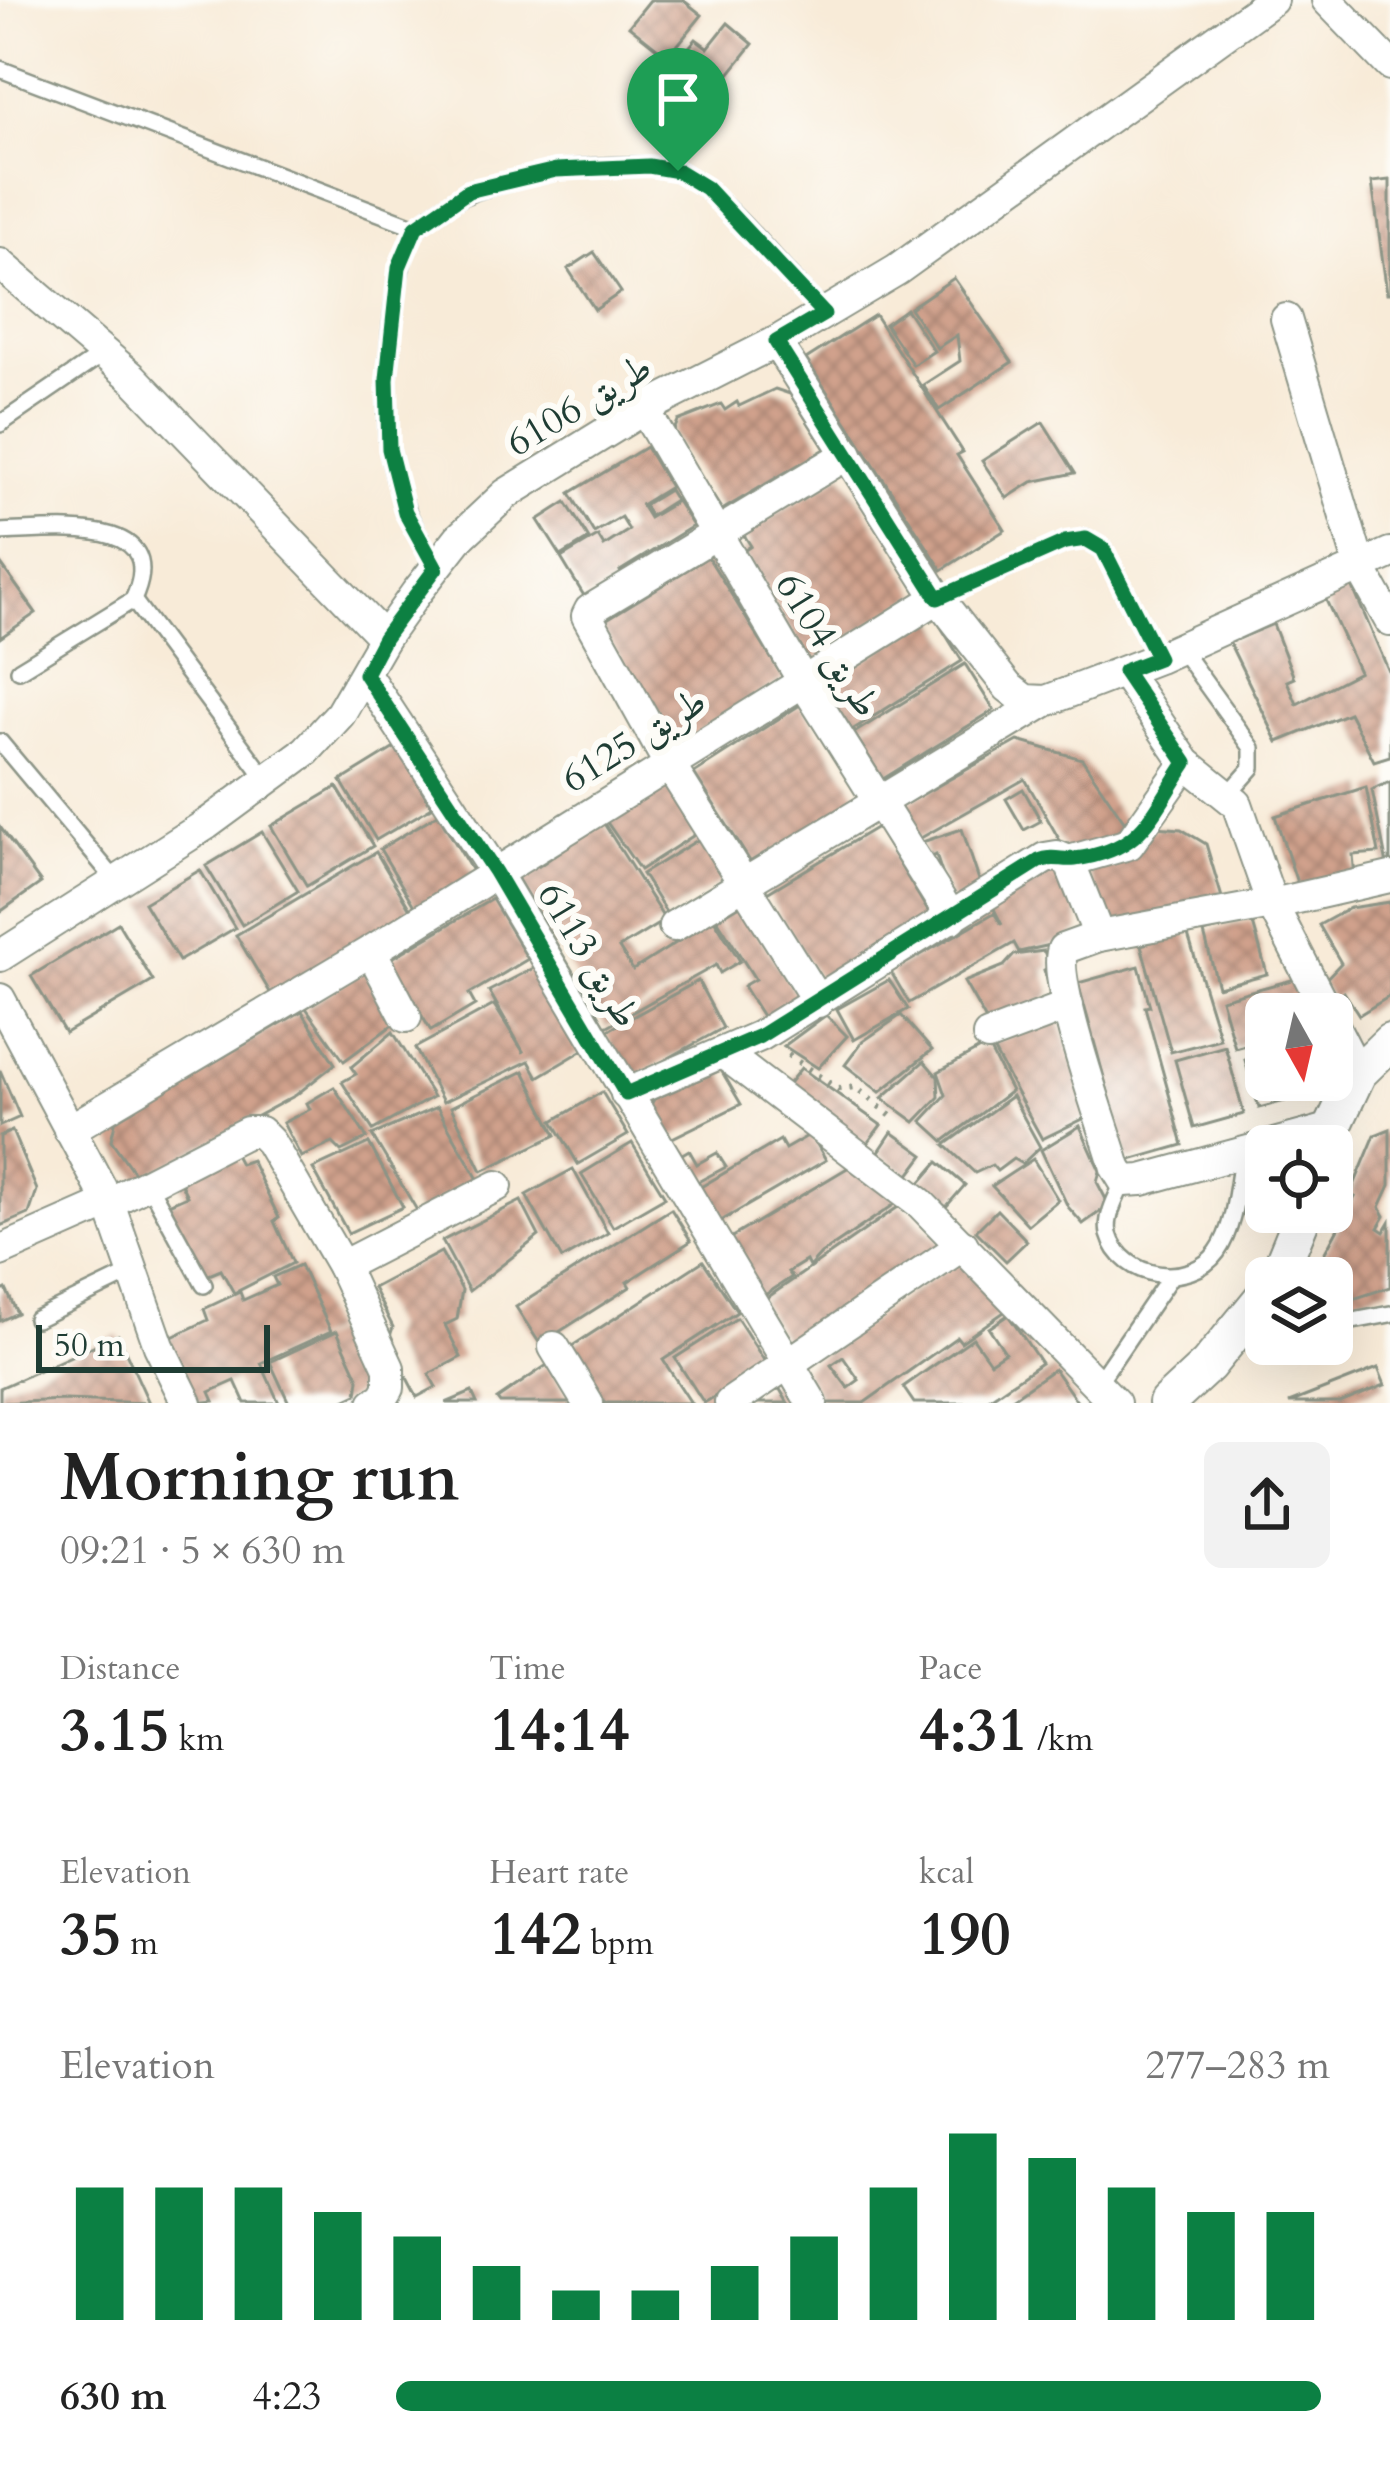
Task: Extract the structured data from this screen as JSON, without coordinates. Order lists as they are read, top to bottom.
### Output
{
  "streets": {
    "street": [
      "طريق 6106",
      "طريق 6104",
      "طريق 6125",
      "طريق 6113"
    ]
  },
  "crossings": [
    ["طريق 6106", "طريق 6104"],
    ["طريق 6106", "طريق 6113"],
    ["طريق 6104", "طريق 6125"],
    ["طريق 6125", "طريق 6113"]
  ],
  "scale_bar": "50 m",
  "north": "bottom",
  "page": {
    "scale": "50 m",
    "heading": ["Morning run", "09:21 · 5 × 630 m"],
    "stats": [
      ["Distance", "3.15 km"],
      ["Time", "14:14"],
      ["Pace", "4:31 /km"],
      ["Elevation", "35 m"],
      ["Heart rate", "142 bpm"],
      ["kcal", "190"]
    ],
    "chart": ["Elevation", "277–283 m"],
    "list": [
      {
        "name": "630 m",
        "note": "4:23"
      }
    ]
  }
}
